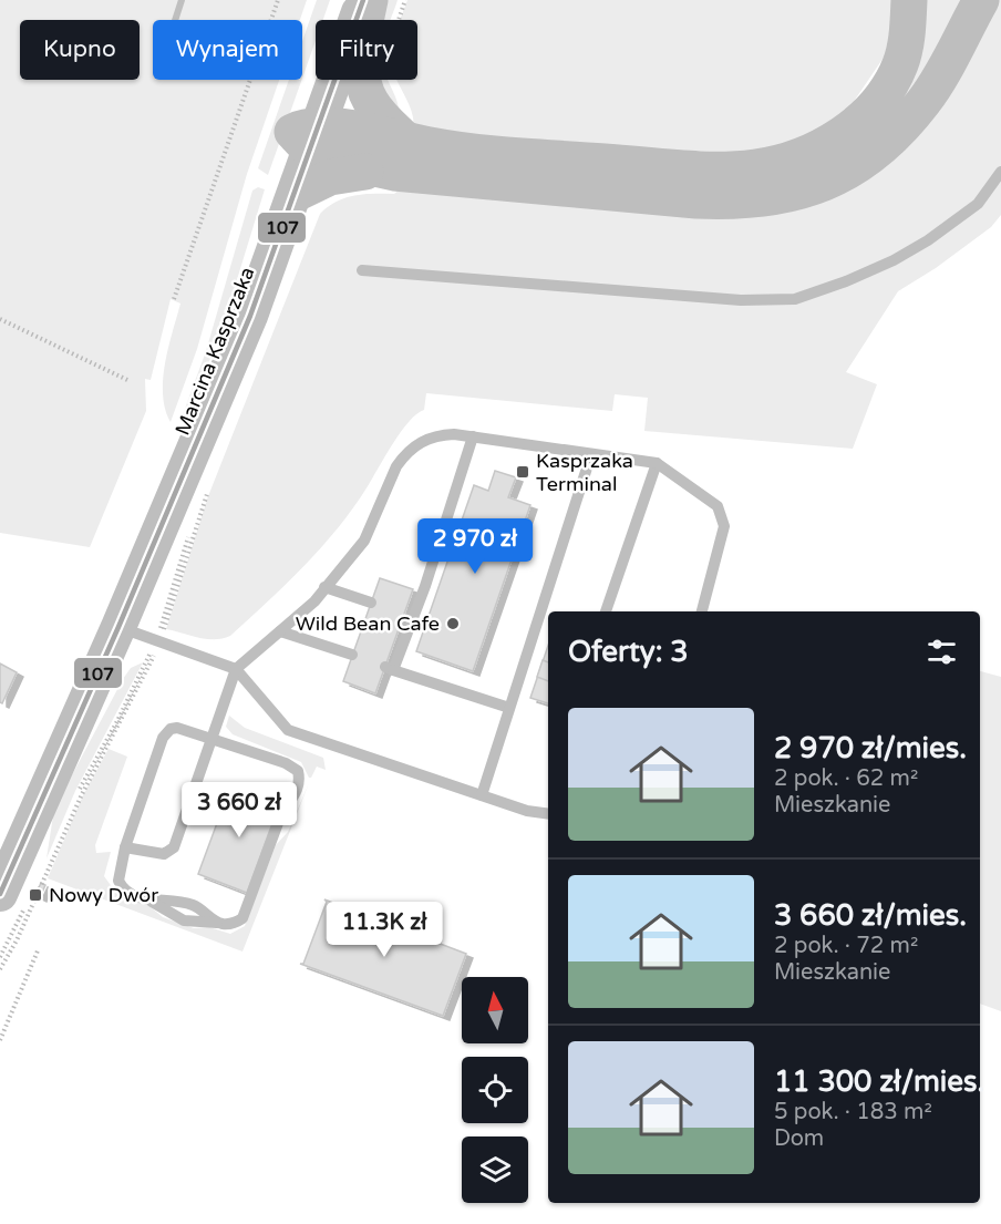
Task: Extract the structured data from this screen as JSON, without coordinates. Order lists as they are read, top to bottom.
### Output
{
  "streets": {
    "main road": ["Marcina Kasprzaka"]
  },
  "places": {
    "transit": ["Kasprzaka Terminal", "Nowy Dwór"],
    "other": ["Wild Bean Cafe"]
  },
  "lines": ["transit line 107"],
  "north": "top",
  "page": {
    "chip": ["Kupno", "Wynajem", "Filtry"],
    "price": ["2 970 zł", "3 660 zł", "11.3K zł"],
    "heading": "Oferty: 3",
    "list": [
      {
        "name": "2 970 zł/mies.",
        "note": "2 pok. · 62 m² · Mieszkanie"
      },
      {
        "name": "3 660 zł/mies.",
        "note": "2 pok. · 72 m² · Mieszkanie"
      },
      {
        "name": "11 300 zł/mies.",
        "note": "5 pok. · 183 m² · Dom"
      }
    ]
  }
}
